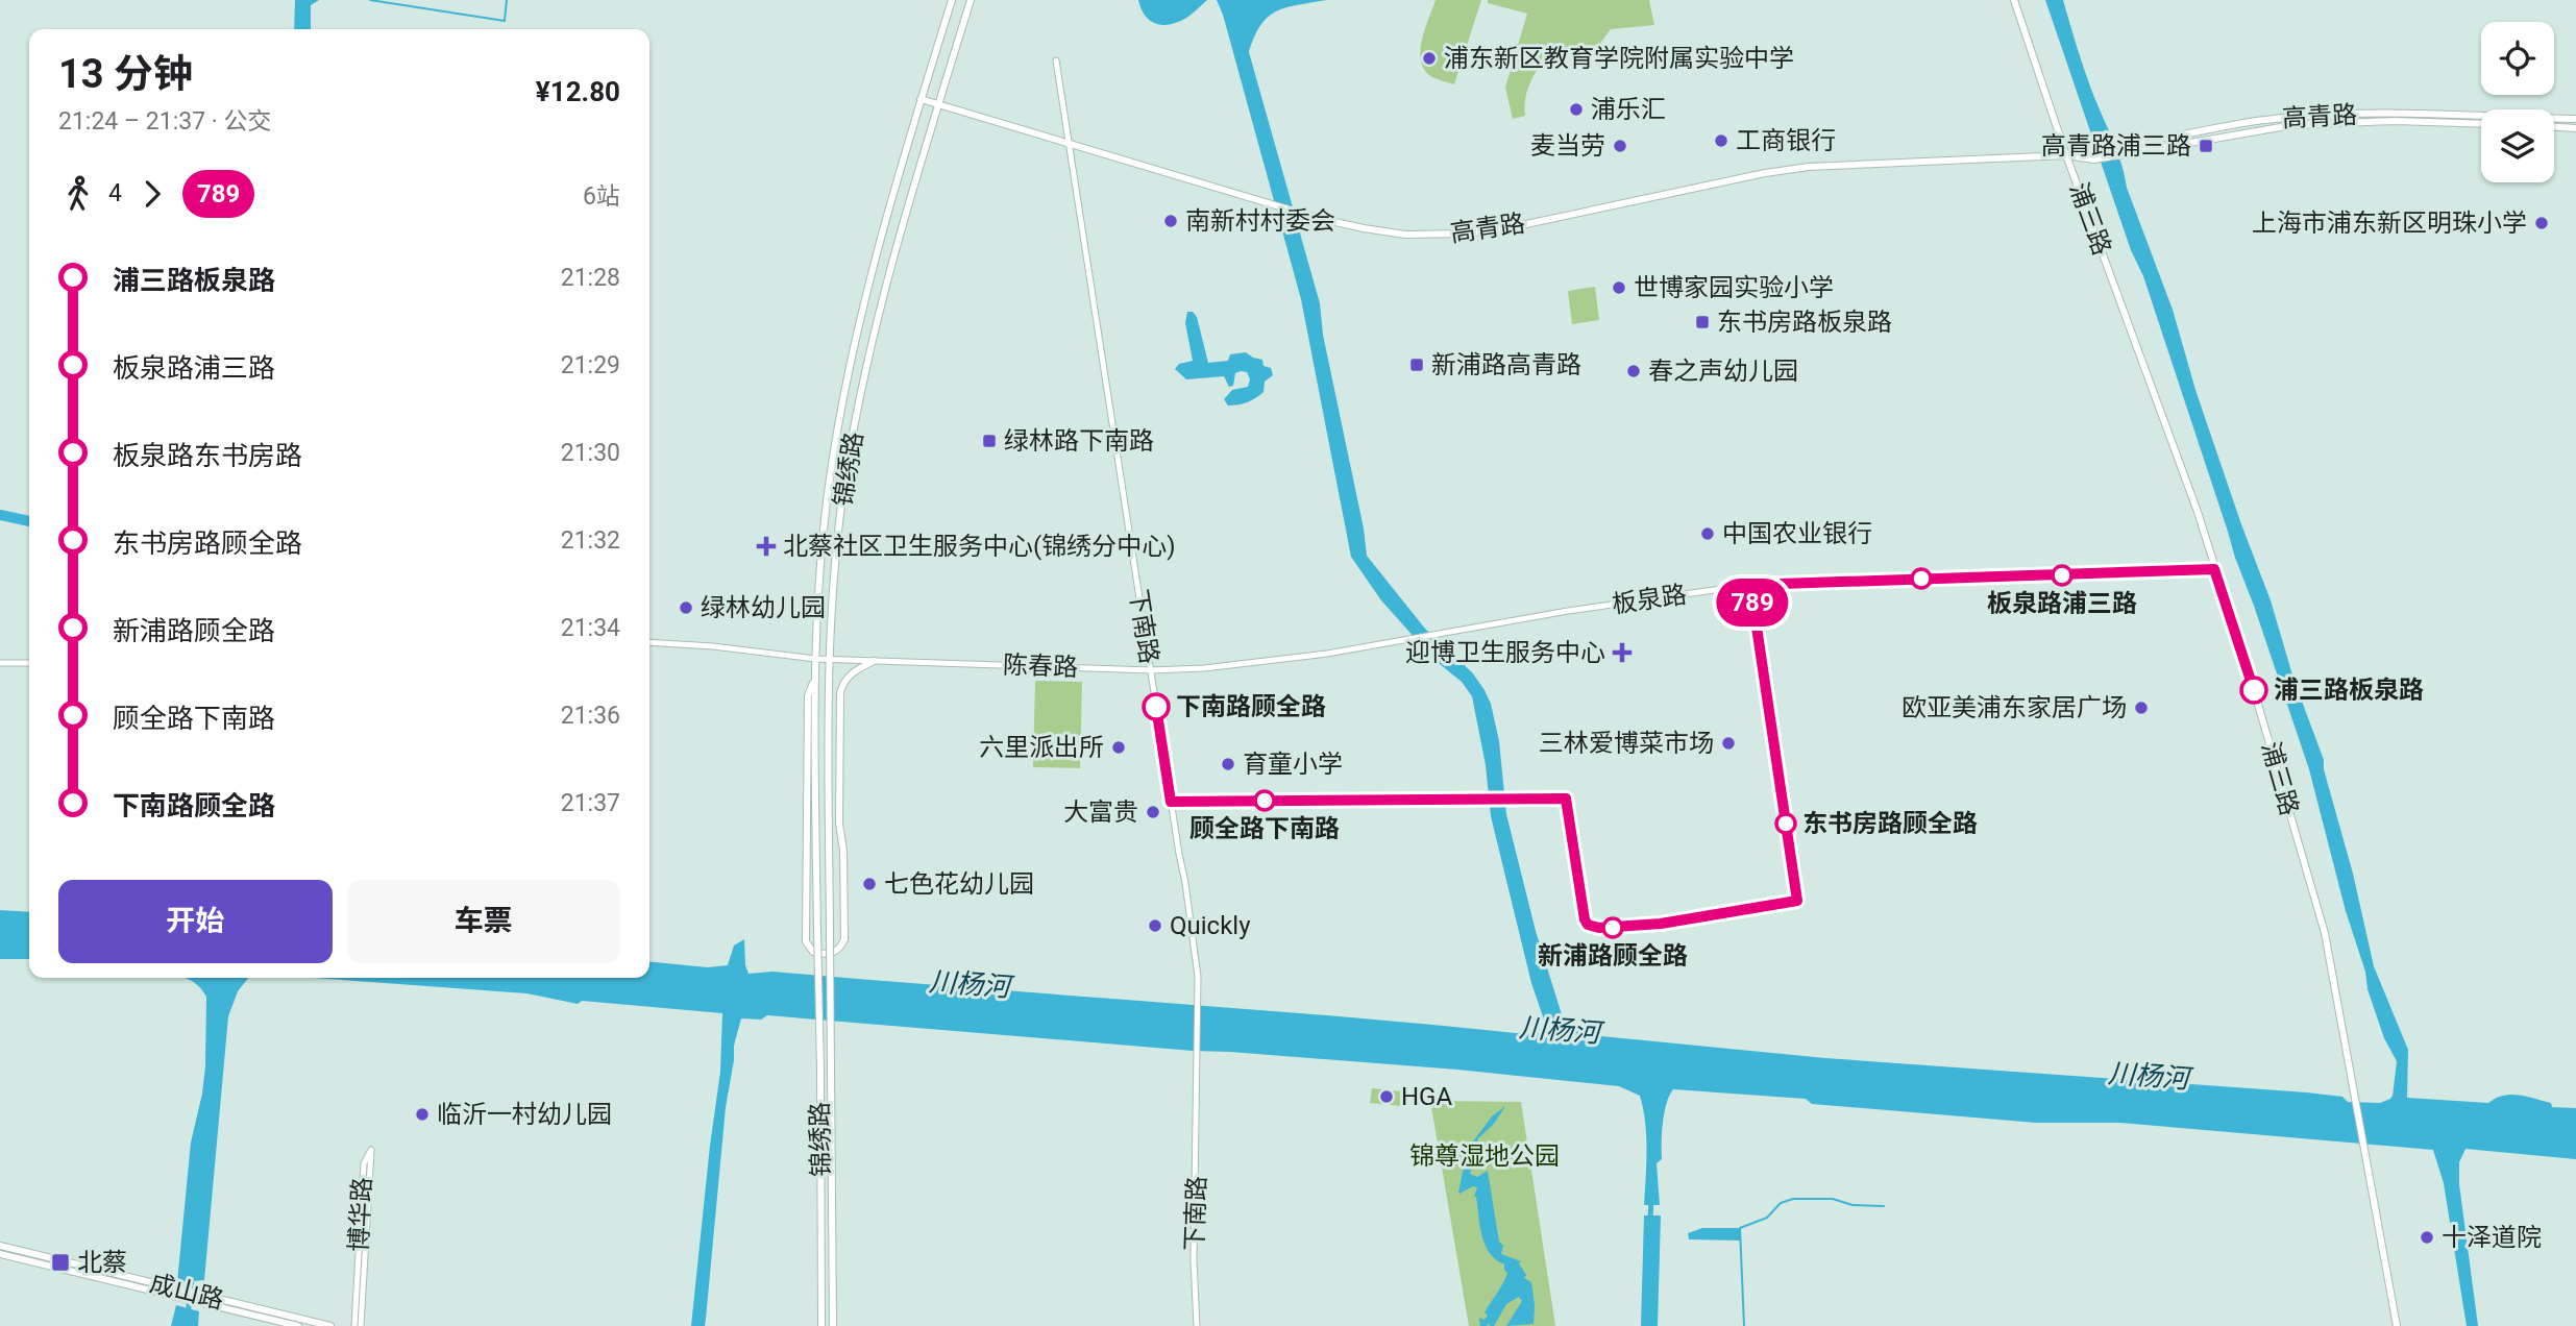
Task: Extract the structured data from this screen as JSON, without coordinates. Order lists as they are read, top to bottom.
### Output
{
  "streets": {
    "main road": [
      "高青路",
      "浦三路",
      "锦绣路",
      "成山路"
    ],
    "street": [
      "板泉路",
      "下南路",
      "陈春路",
      "博华路"
    ]
  },
  "crossings": [
    ["高青路", "浦三路"],
    ["高青路", "锦绣路"],
    ["高青路", "下南路"],
    ["浦三路", "板泉路"],
    ["锦绣路", "陈春路"],
    ["板泉路", "陈春路"],
    ["下南路", "陈春路"]
  ],
  "water": ["川杨河"],
  "parks": ["锦尊湿地公园"],
  "places": {
    "other": [
      "浦东新区教育学院附属实验中学",
      "浦乐汇",
      "工商银行",
      "麦当劳",
      "南新村村委会",
      "上海市浦东新区明珠小学",
      "世博家园实验小学",
      "春之声幼儿园",
      "中国农业银行",
      "板泉路浦三路",
      "绿林幼儿园",
      "浦三路板泉路",
      "下南路顾全路",
      "欧亚美浦东家居广场",
      "三林爱博菜市场",
      "六里派出所",
      "育童小学",
      "顾全路下南路",
      "大富贵",
      "东书房路顾全路",
      "七色花幼儿园",
      "Quickly",
      "新浦路顾全路",
      "HGA",
      "临沂一村幼儿园",
      "十泽道院"
    ],
    "transit": [
      "高青路浦三路",
      "东书房路板泉路",
      "新浦路高青路",
      "绿林路下南路",
      "北蔡"
    ],
    "health": ["北蔡社区卫生服务中心(锦绣分中心)", "迎博卫生服务中心"]
  },
  "lines": ["bus line 789"],
  "page": {
    "on_map": "789",
    "heading": ["13 分钟", "21:24 – 21:37 · 公交", "¥12.80"],
    "legs": ["4", "789", "6站"],
    "list": [
      {
        "name": "浦三路板泉路",
        "value": "21:28"
      },
      {
        "name": "板泉路浦三路",
        "value": "21:29"
      },
      {
        "name": "板泉路东书房路",
        "value": "21:30"
      },
      {
        "name": "东书房路顾全路",
        "value": "21:32"
      },
      {
        "name": "新浦路顾全路",
        "value": "21:34"
      },
      {
        "name": "顾全路下南路",
        "value": "21:36"
      },
      {
        "name": "下南路顾全路",
        "value": "21:37"
      }
    ],
    "buttons": ["开始", "车票"]
  }
}
